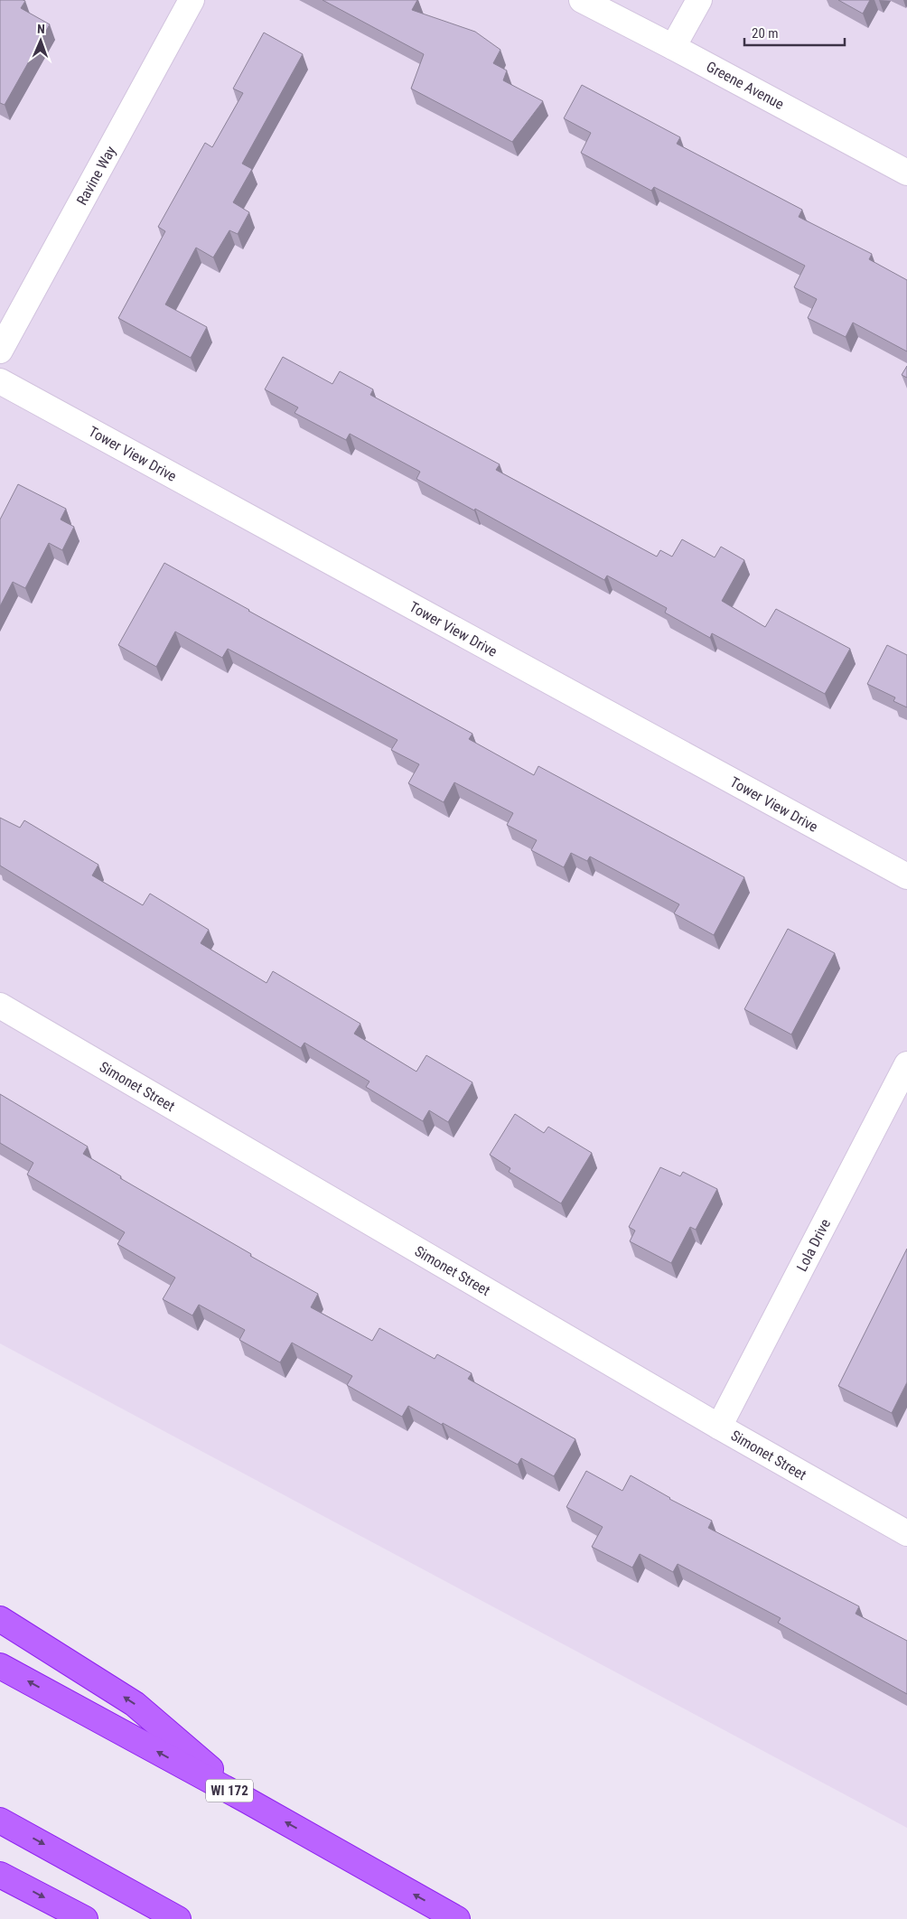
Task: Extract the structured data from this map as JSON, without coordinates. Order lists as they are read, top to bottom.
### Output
{
  "streets": {
    "highway": ["WI 172"],
    "street": [
      "Greene Avenue",
      "Ravine Way",
      "Tower View Drive",
      "Simonet Street",
      "Lola Drive"
    ]
  },
  "crossings": [
    ["Simonet Street", "Lola Drive"]
  ],
  "scale_bar": "20 m",
  "north": "top"
}
